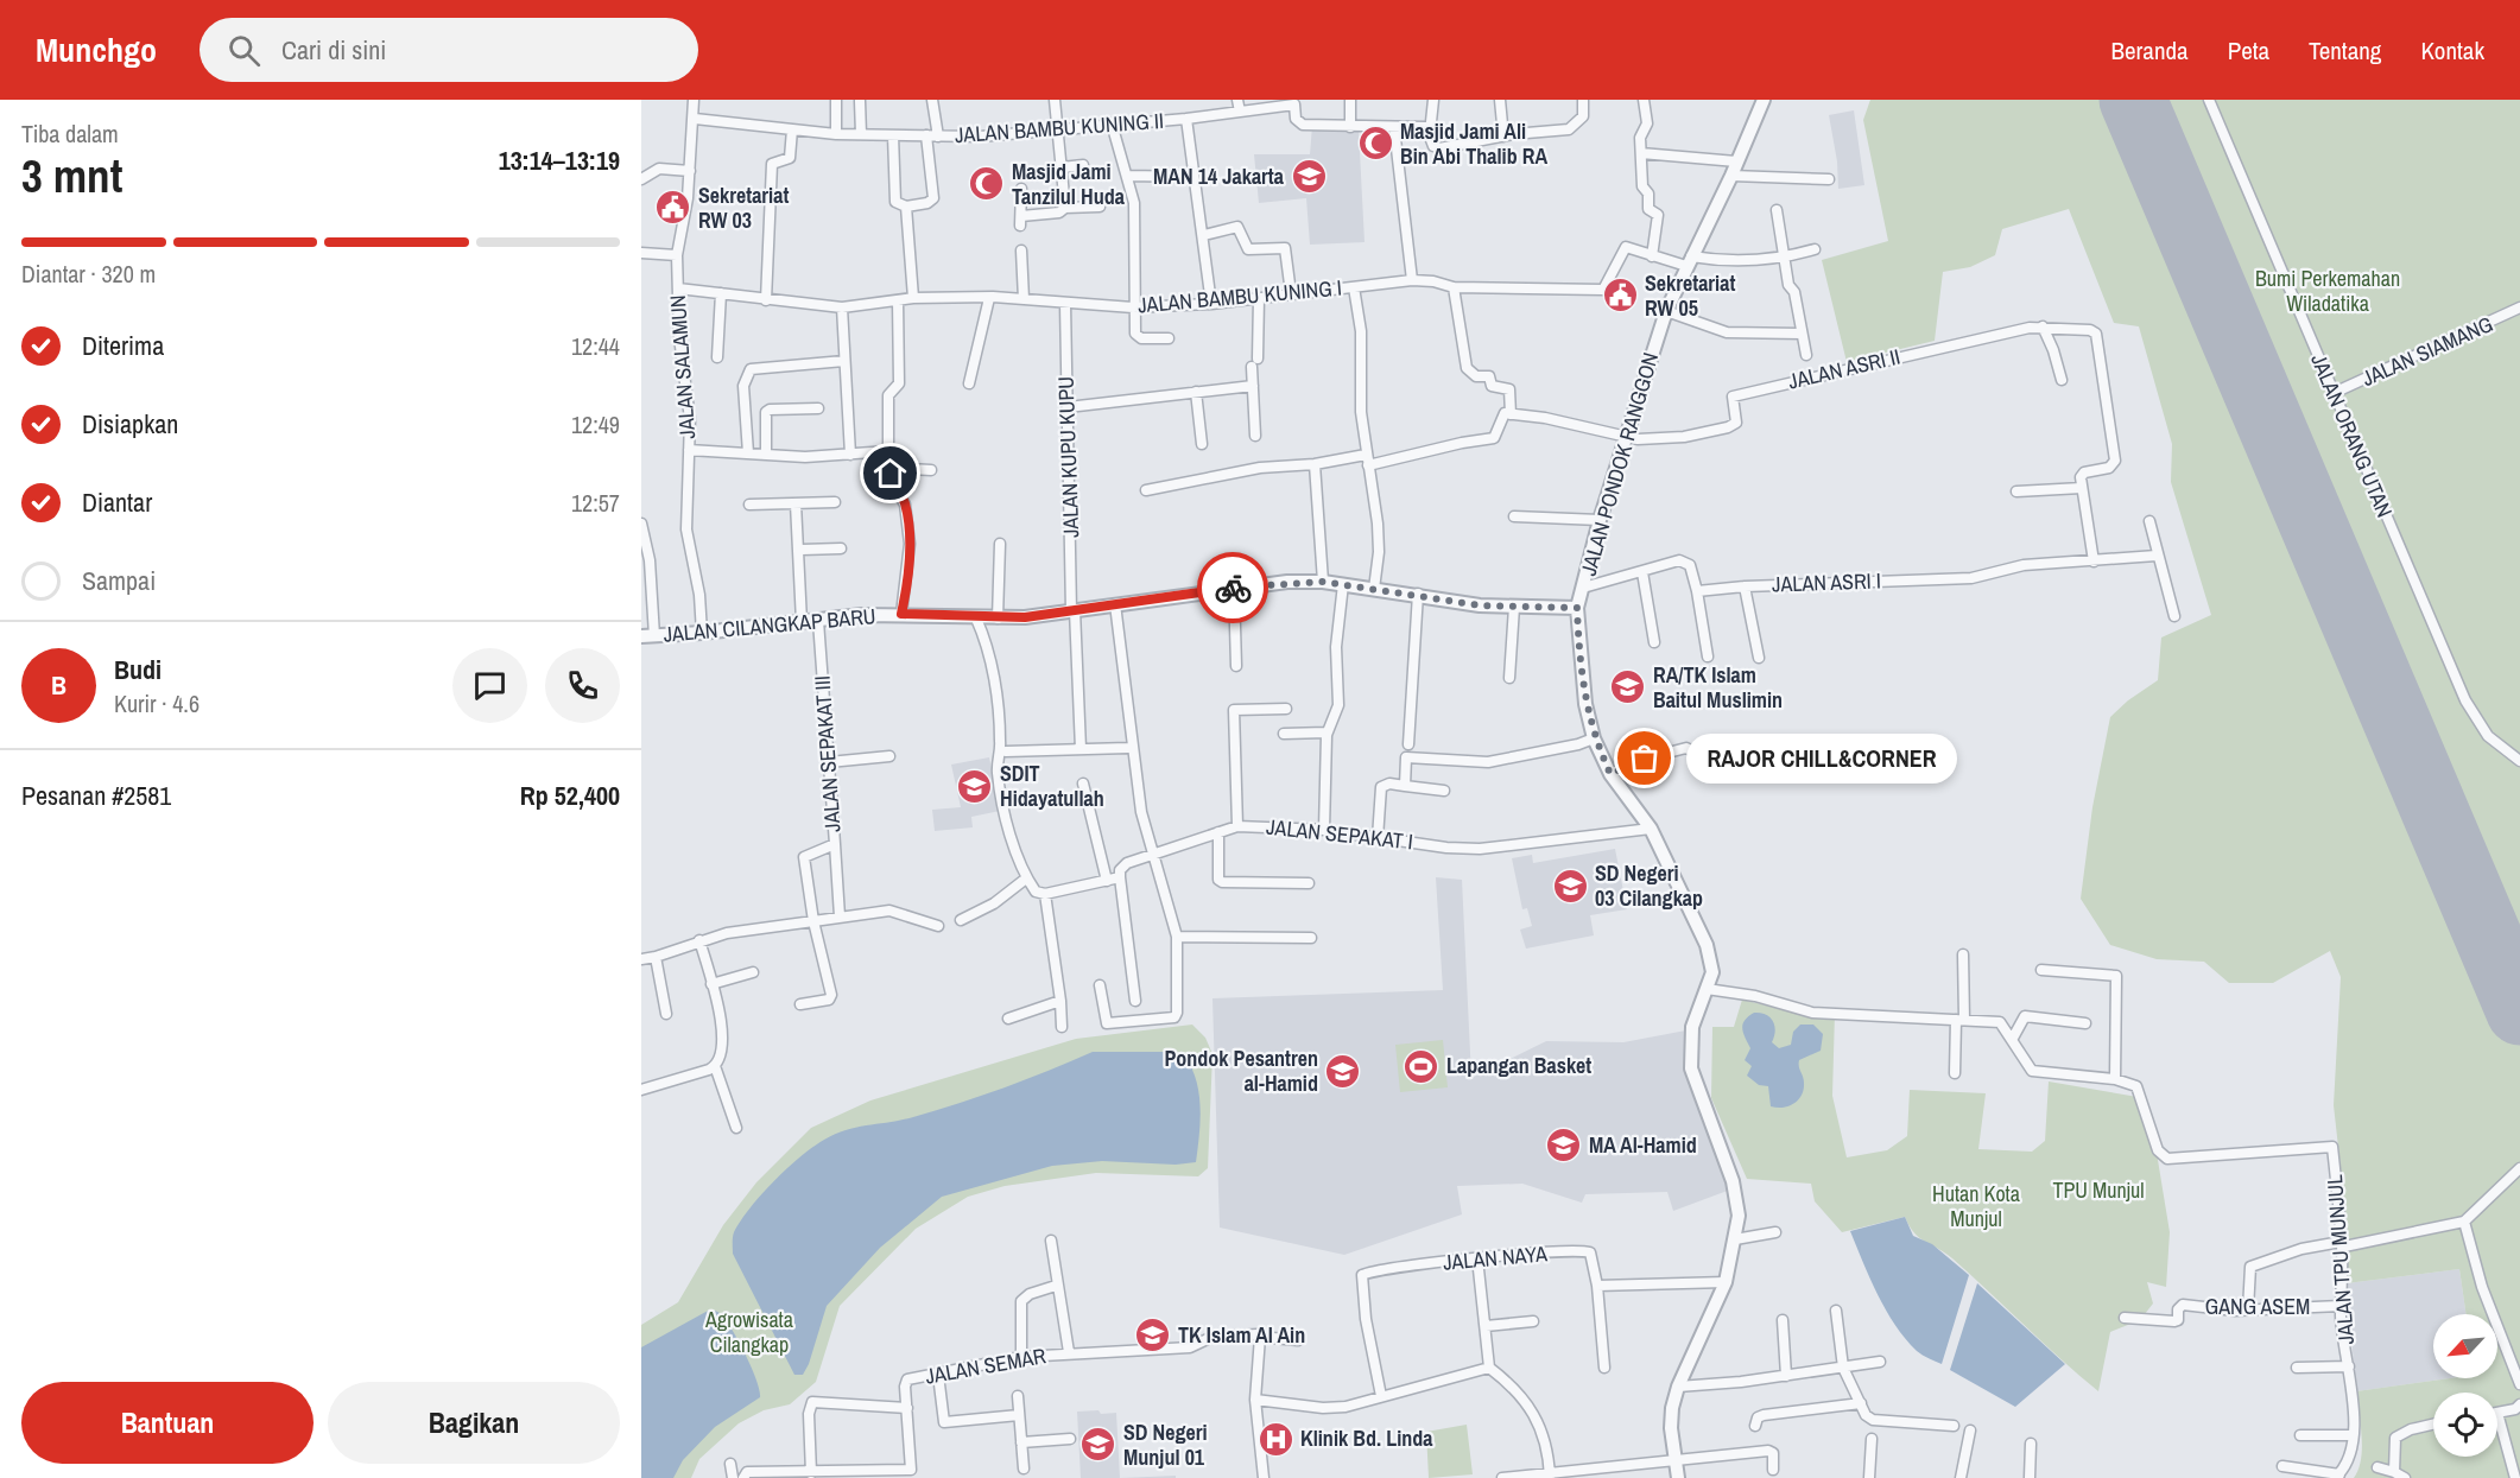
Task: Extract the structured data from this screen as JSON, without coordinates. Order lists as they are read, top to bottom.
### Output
{
  "streets": {
    "street": [
      "JALAN BAMBU KUNING II",
      "JALAN BAMBU KUNING I",
      "JALAN SIAMANG",
      "JALAN SALAMUN",
      "JALAN ASRI II",
      "JALAN ORANG UTAN",
      "JALAN KUPU KUPU",
      "JALAN PONDOK RANGGON",
      "JALAN ASRI I",
      "JALAN CILANGKAP BARU",
      "JALAN SEPAKAT III",
      "JALAN SEPAKAT I",
      "JALAN NAYA",
      "JALAN TPU MUNJUL",
      "GANG ASEM",
      "JALAN SEMAR"
    ]
  },
  "crossings": [
    ["JALAN BAMBU KUNING II", "JALAN SALAMUN"],
    ["JALAN BAMBU KUNING I", "JALAN SALAMUN"],
    ["JALAN BAMBU KUNING I", "JALAN KUPU KUPU"],
    ["JALAN BAMBU KUNING I", "JALAN PONDOK RANGGON"],
    ["JALAN SIAMANG", "JALAN ORANG UTAN"],
    ["JALAN SALAMUN", "JALAN CILANGKAP BARU"],
    ["JALAN ASRI II", "JALAN PONDOK RANGGON"],
    ["JALAN KUPU KUPU", "JALAN CILANGKAP BARU"],
    ["JALAN PONDOK RANGGON", "JALAN CILANGKAP BARU"],
    ["JALAN PONDOK RANGGON", "JALAN SEPAKAT I"],
    ["JALAN CILANGKAP BARU", "JALAN SEPAKAT III"],
    ["JALAN TPU MUNJUL", "GANG ASEM"]
  ],
  "parks": [
    "Bumi Perkemahan Wiladatika",
    "TPU Munjul",
    "Hutan Kota Munjul",
    "Agrowisata Cilangkap"
  ],
  "places": {
    "mosque": ["Masjid Jami Ali Bin Abi Thalib RA", "Masjid Jami Tanzilul Huda"],
    "school or university": [
      "MAN 14 Jakarta",
      "RA/TK Islam Baitul Muslimin",
      "SDIT Hidayatullah",
      "SD Negeri 03 Cilangkap",
      "Pondok Pesantren al-Hamid",
      "MA Al-Hamid",
      "TK Islam Al Ain",
      "SD Negeri Munjul 01"
    ],
    "public building": ["Sekretariat RW 03", "Sekretariat RW 05"],
    "other": ["RAJOR CHILL&CORNER"],
    "sports": ["Lapangan Basket"],
    "hospital": ["Klinik Bd. Linda"]
  },
  "north": "bottom left",
  "page": {
    "header": "Munchgo",
    "search": "Cari di sini",
    "nav": [
      "Beranda",
      "Peta",
      "Tentang",
      "Kontak"
    ],
    "heading": ["3 mnt", "Tiba dalam", "13:14–13:19"],
    "panel": [
      "Budi",
      "Kurir · 4.6",
      "Pesanan #2581",
      "Rp 52,400"
    ],
    "bar": "Diantar · 320 m",
    "list": [
      ["Diterima", "12:44"],
      ["Disiapkan", "12:49"],
      ["Diantar", "12:57"],
      "Sampai"
    ],
    "round": "B",
    "bubble": "RAJOR CHILL&CORNER",
    "buttons": ["Bantuan", "Bagikan"]
  }
}
